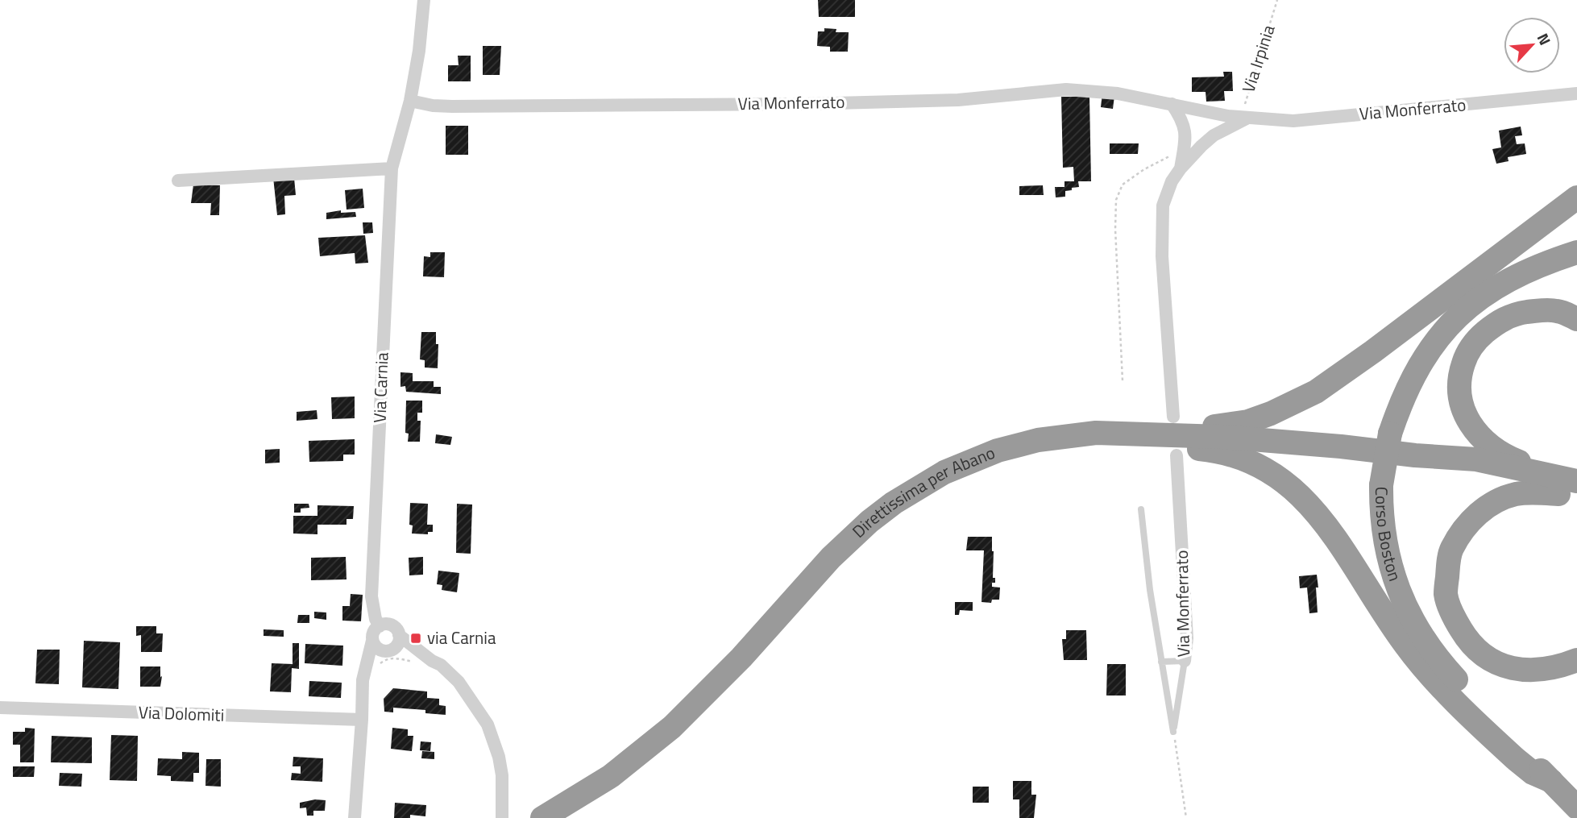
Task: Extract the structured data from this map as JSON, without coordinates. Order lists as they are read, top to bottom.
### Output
{
  "streets": {
    "highway": ["Direttissima per Abano", "Corso Boston"],
    "street": ["Via Monferrato", "Via Carnia", "Via Dolomiti"],
    "path": ["Via Irpinia"]
  },
  "crossings": [
    ["Via Irpinia", "Via Monferrato"],
    ["Via Monferrato", "Via Carnia"]
  ],
  "places": {
    "transit": ["via Carnia"]
  },
  "north": "top right"
}
